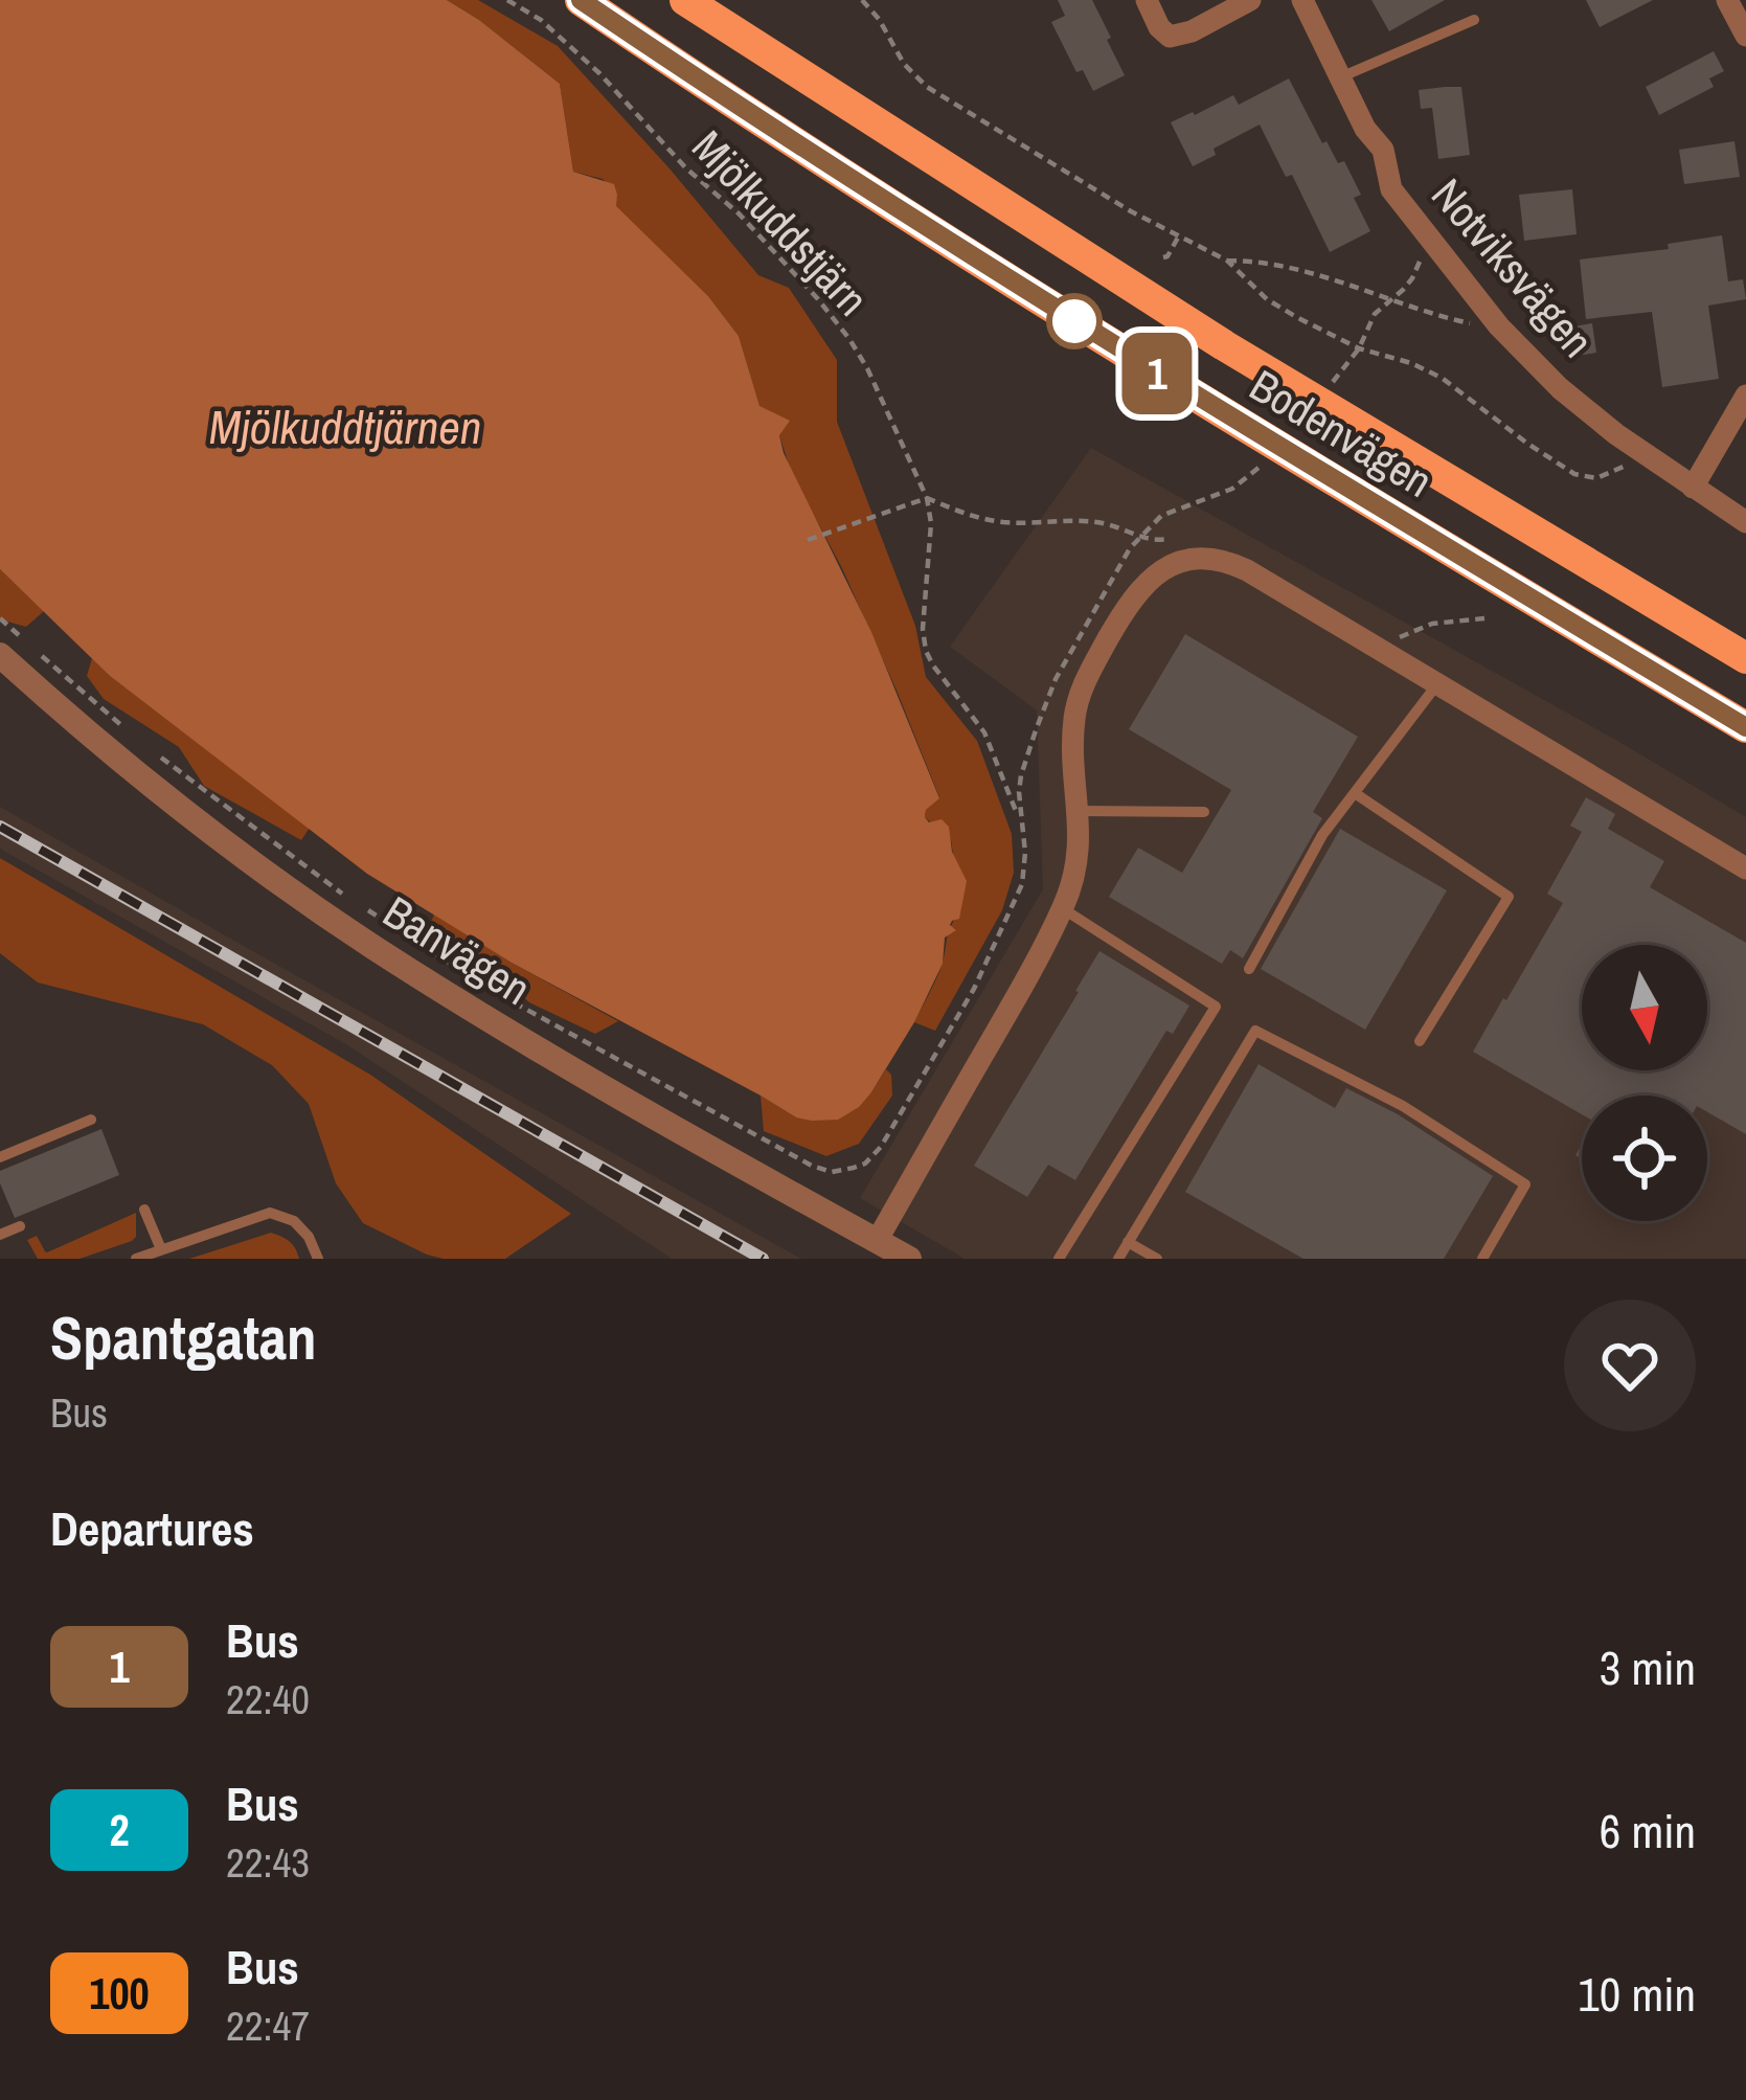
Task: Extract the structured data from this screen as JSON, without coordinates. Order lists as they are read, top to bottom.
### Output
{
  "streets": {
    "main road": ["Bodenvägen"],
    "street": ["Notviksvägen", "Banvägen"],
    "path": ["Mjölkuddstjärn"]
  },
  "water": ["Mjölkuddtjärnen"],
  "lines": ["bus line 1"],
  "north": "bottom",
  "page": {
    "on_map": "1",
    "heading": [
      ["Spantgatan", "Bus"],
      "Departures"
    ],
    "list": [
      {
        "mark": "1",
        "name": "Bus",
        "note": "22:40",
        "value": "3 min"
      },
      {
        "mark": "2",
        "name": "Bus",
        "note": "22:43",
        "value": "6 min"
      },
      {
        "mark": "100",
        "name": "Bus",
        "note": "22:47",
        "value": "10 min"
      }
    ]
  }
}
